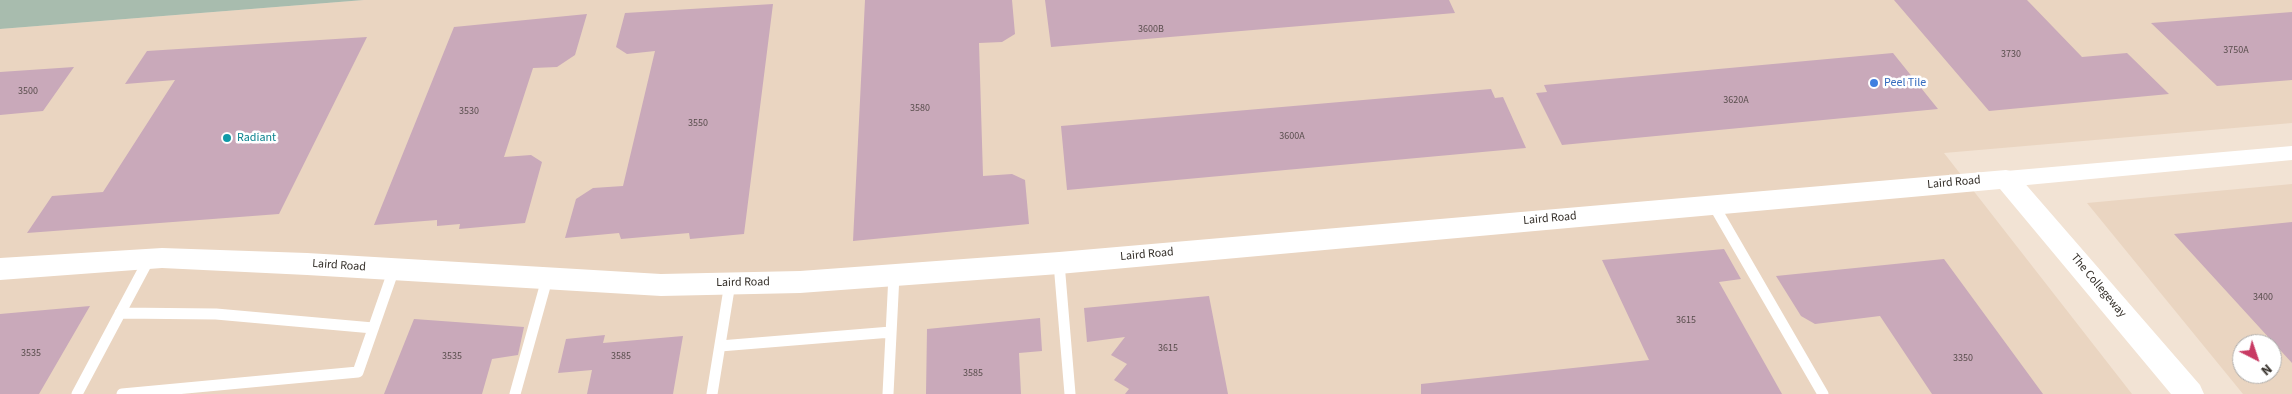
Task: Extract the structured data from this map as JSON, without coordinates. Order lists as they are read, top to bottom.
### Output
{
  "streets": {
    "street": ["Laird Road", "The Collegeway"]
  },
  "crossings": [
    ["Laird Road", "The Collegeway"]
  ],
  "places": ["Peel Tile", "Radiant"],
  "house_numbers": [
    "3600B",
    "3750A",
    "3730",
    "3500",
    "3620A",
    "3580",
    "3530",
    "3550",
    "3600A",
    "3400",
    "3615",
    "3615",
    "3535",
    "3535",
    "3585",
    "3350",
    "3585"
  ],
  "north": "bottom right"
}
